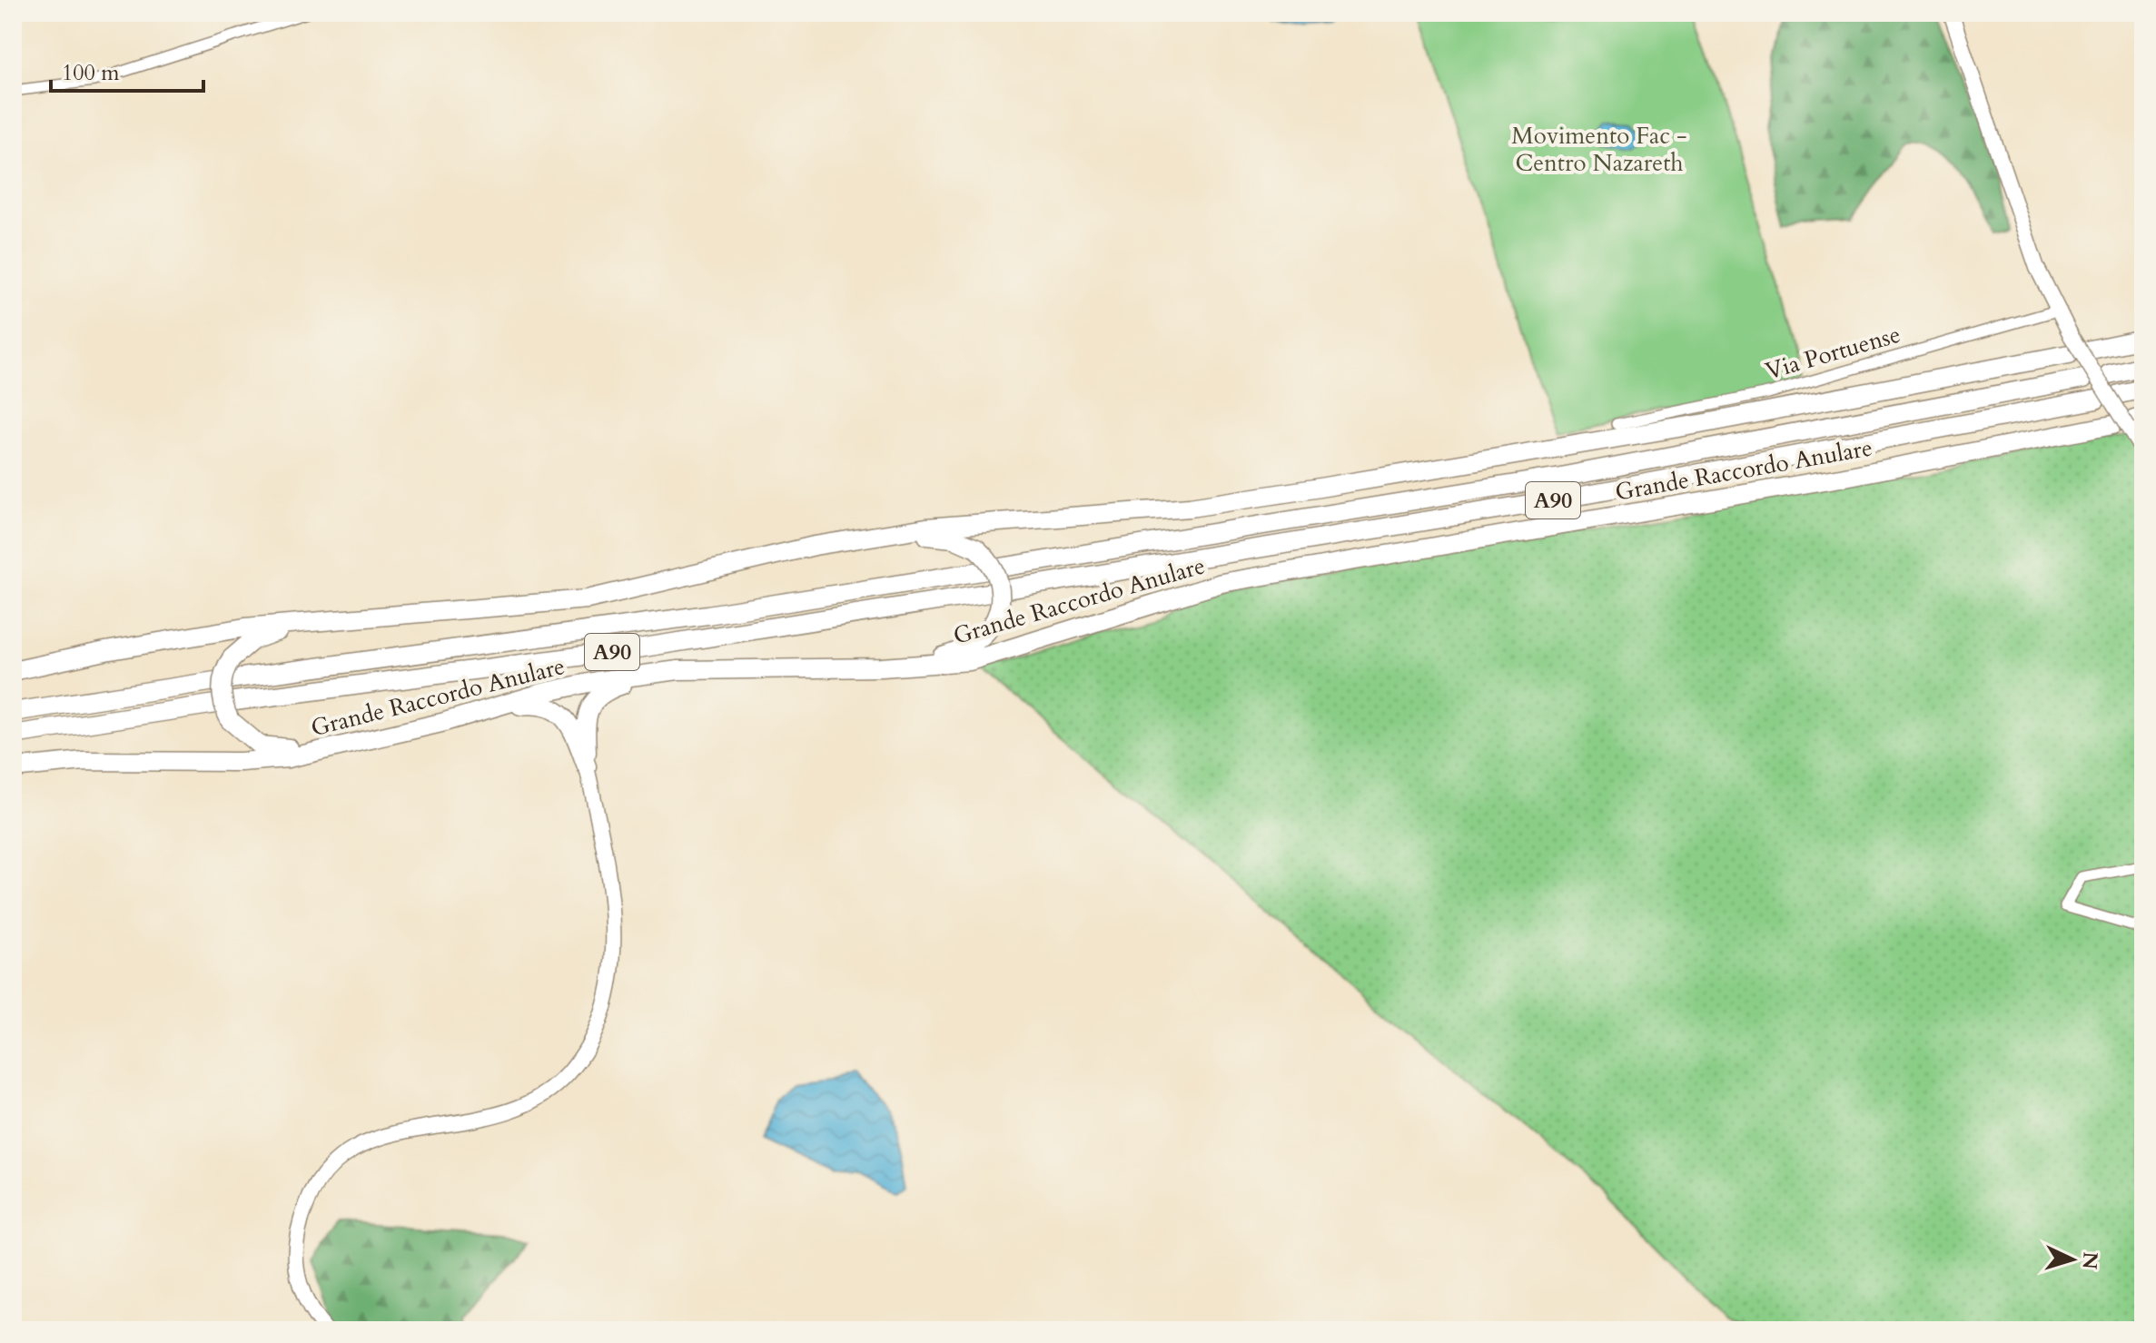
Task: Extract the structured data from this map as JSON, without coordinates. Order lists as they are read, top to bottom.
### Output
{
  "streets": {
    "highway": ["Grande Raccordo Anulare", "A90"],
    "street": ["Via Portuense"]
  },
  "parks": ["Movimento Fac - Centro Nazareth"],
  "scale_bar": "100 m",
  "north": "right"
}
